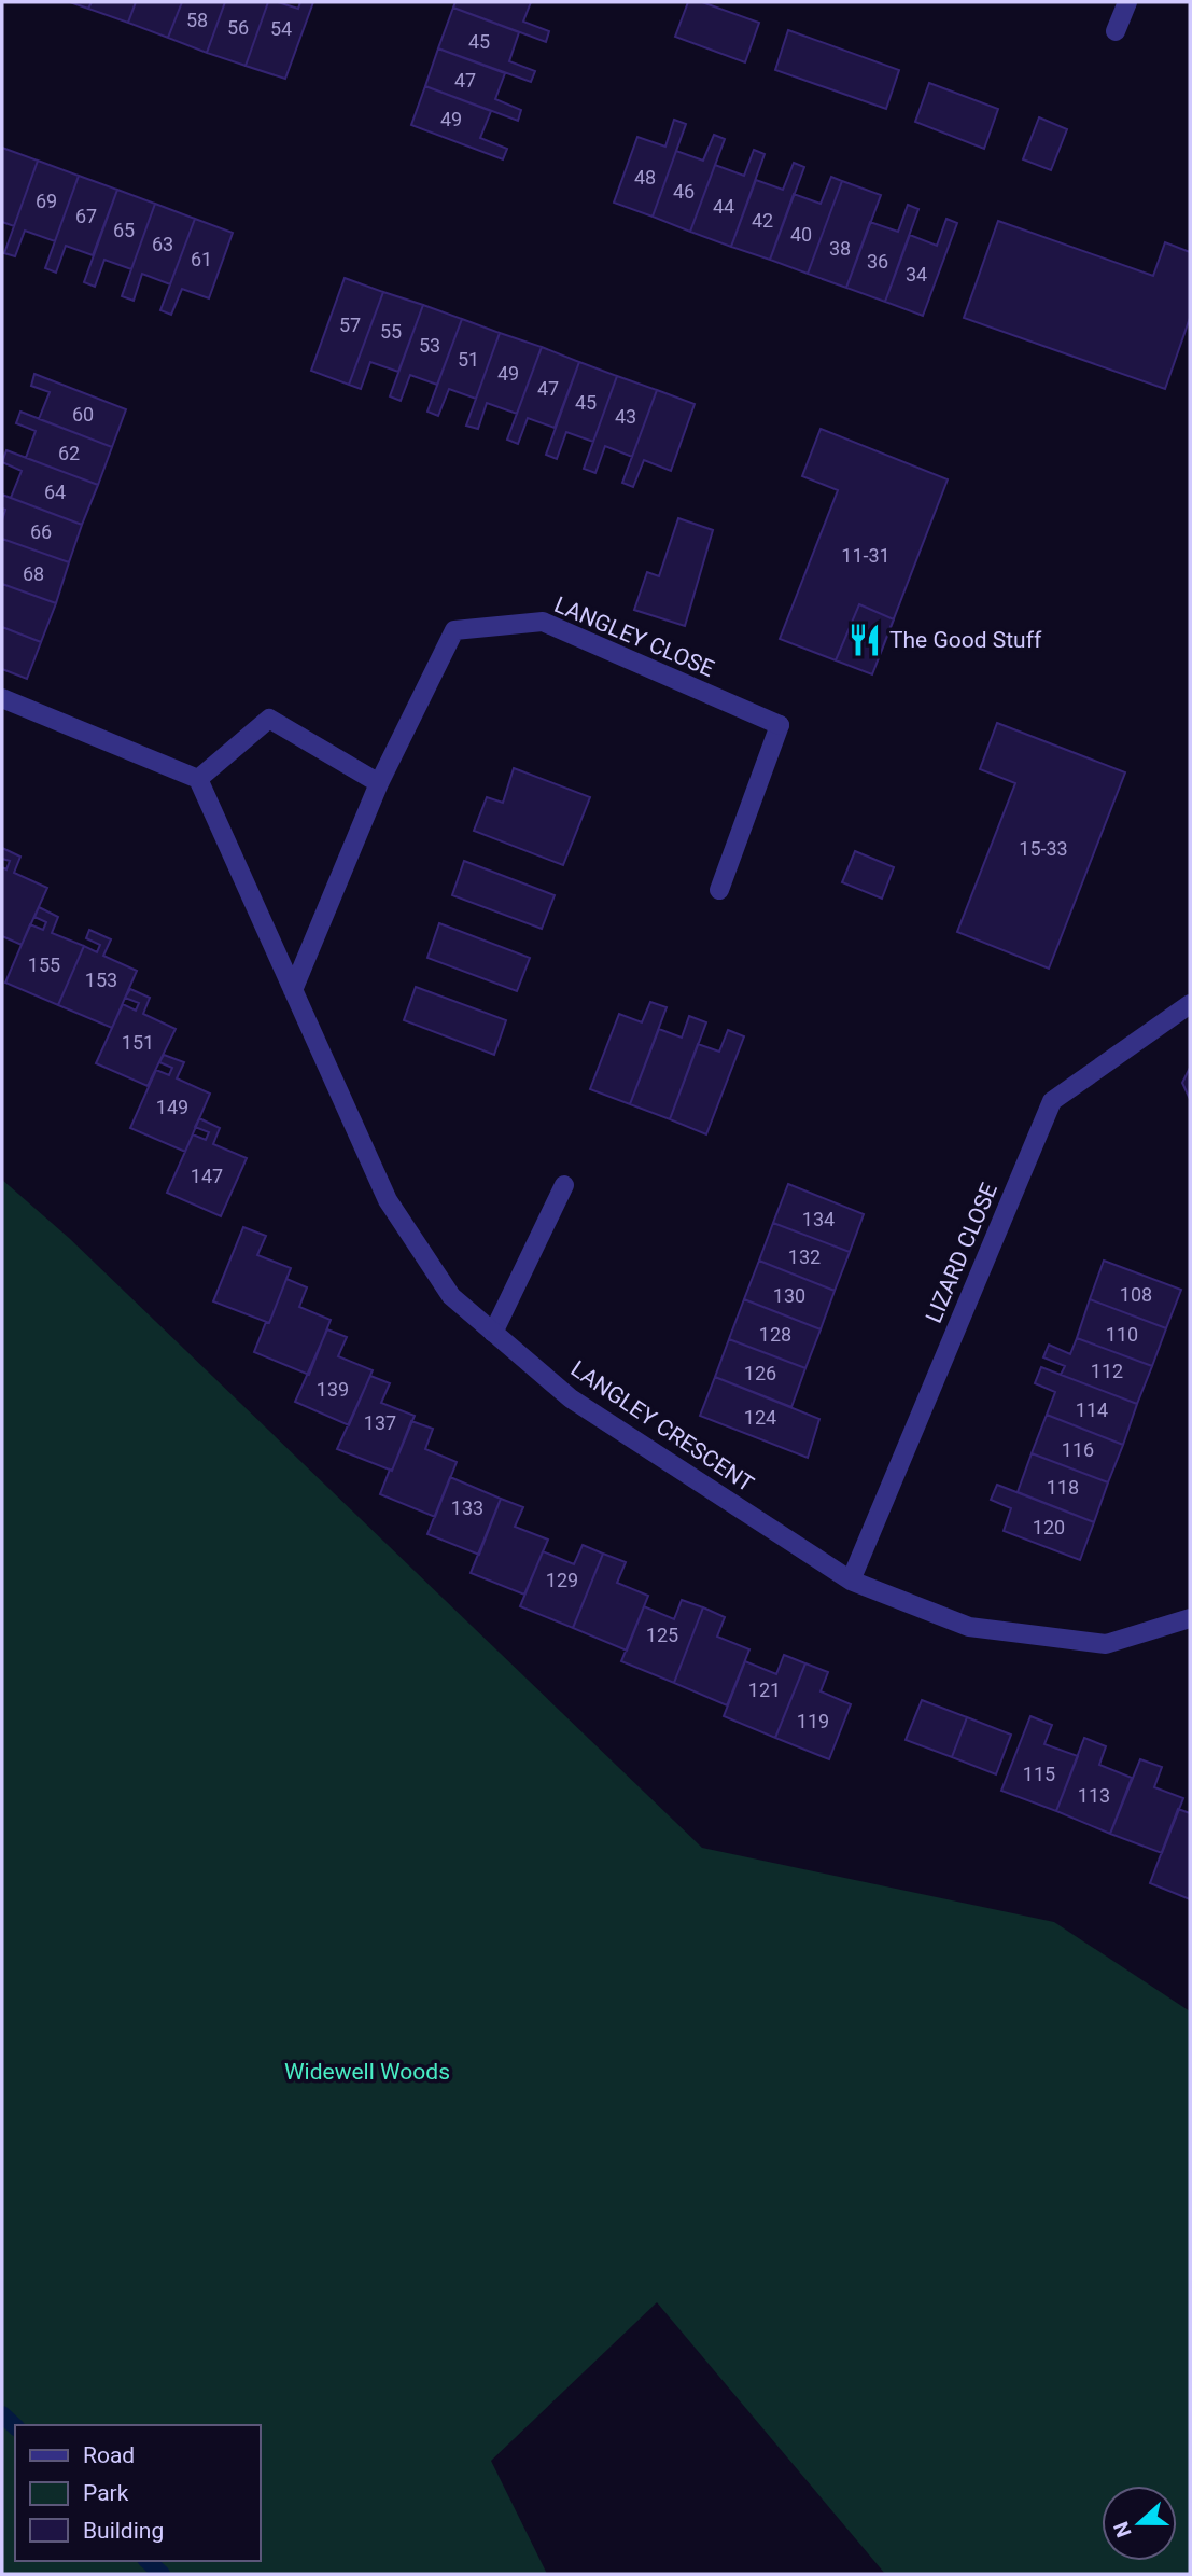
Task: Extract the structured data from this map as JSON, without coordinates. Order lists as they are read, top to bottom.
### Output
{
  "streets": {
    "street": ["LANGLEY CLOSE", "LIZARD CLOSE", "LANGLEY CRESCENT"]
  },
  "crossings": [
    ["LIZARD CLOSE", "LANGLEY CRESCENT"]
  ],
  "parks": ["Widewell Woods"],
  "places": {
    "restaurant": ["The Good Stuff"]
  },
  "house_numbers": [
    "58",
    "56",
    "54",
    "45",
    "47",
    "49",
    "48",
    "46",
    "69",
    "44",
    "67",
    "42",
    "65",
    "40",
    "63",
    "38",
    "61",
    "36",
    "34",
    "57",
    "55",
    "53",
    "51",
    "49",
    "47",
    "45",
    "60",
    "43",
    "62",
    "64",
    "66",
    "11-31",
    "68",
    "15-33",
    "155",
    "153",
    "151",
    "149",
    "147",
    "134",
    "132",
    "108",
    "130",
    "128",
    "110",
    "112",
    "126",
    "139",
    "114",
    "124",
    "137",
    "116",
    "118",
    "133",
    "120",
    "129",
    "125",
    "121",
    "119",
    "115",
    "113"
  ],
  "legend": ["Road", "Park", "Building"],
  "north": "left"
}
